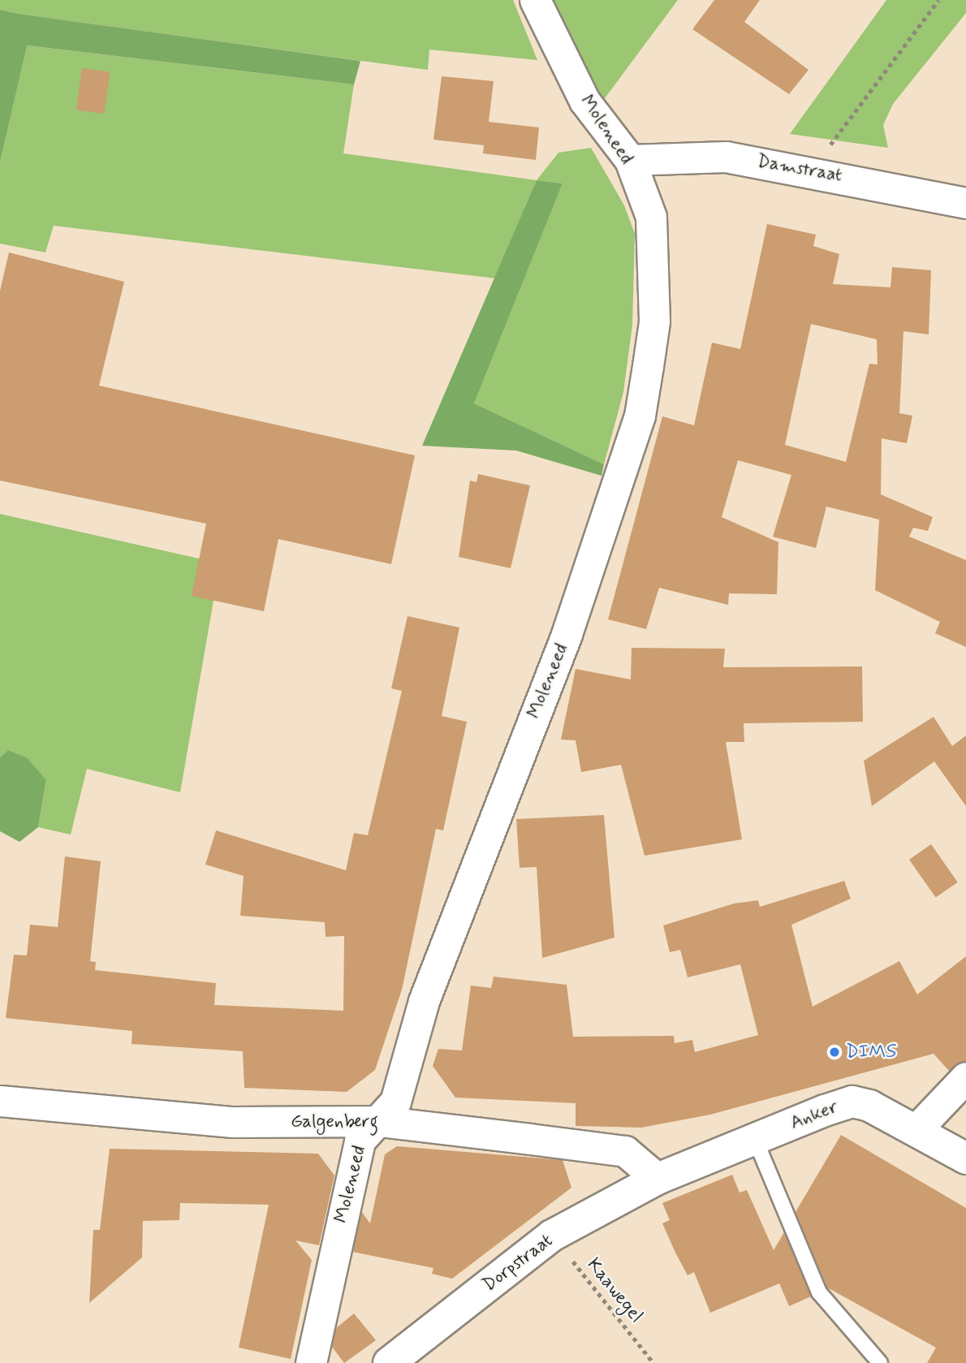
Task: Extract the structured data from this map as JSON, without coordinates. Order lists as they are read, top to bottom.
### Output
{
  "streets": {
    "street": [
      "Moleneed",
      "Damstraat",
      "Anker",
      "Galgenberg",
      "Dorpstraat"
    ],
    "path": ["Kaawegel"]
  },
  "crossings": [
    ["Moleneed", "Damstraat"],
    ["Moleneed", "Galgenberg"],
    ["Anker", "Galgenberg"],
    ["Anker", "Dorpstraat"],
    ["Galgenberg", "Dorpstraat"],
    ["Dorpstraat", "Kaawegel"]
  ],
  "places": ["DIMS"]
}
